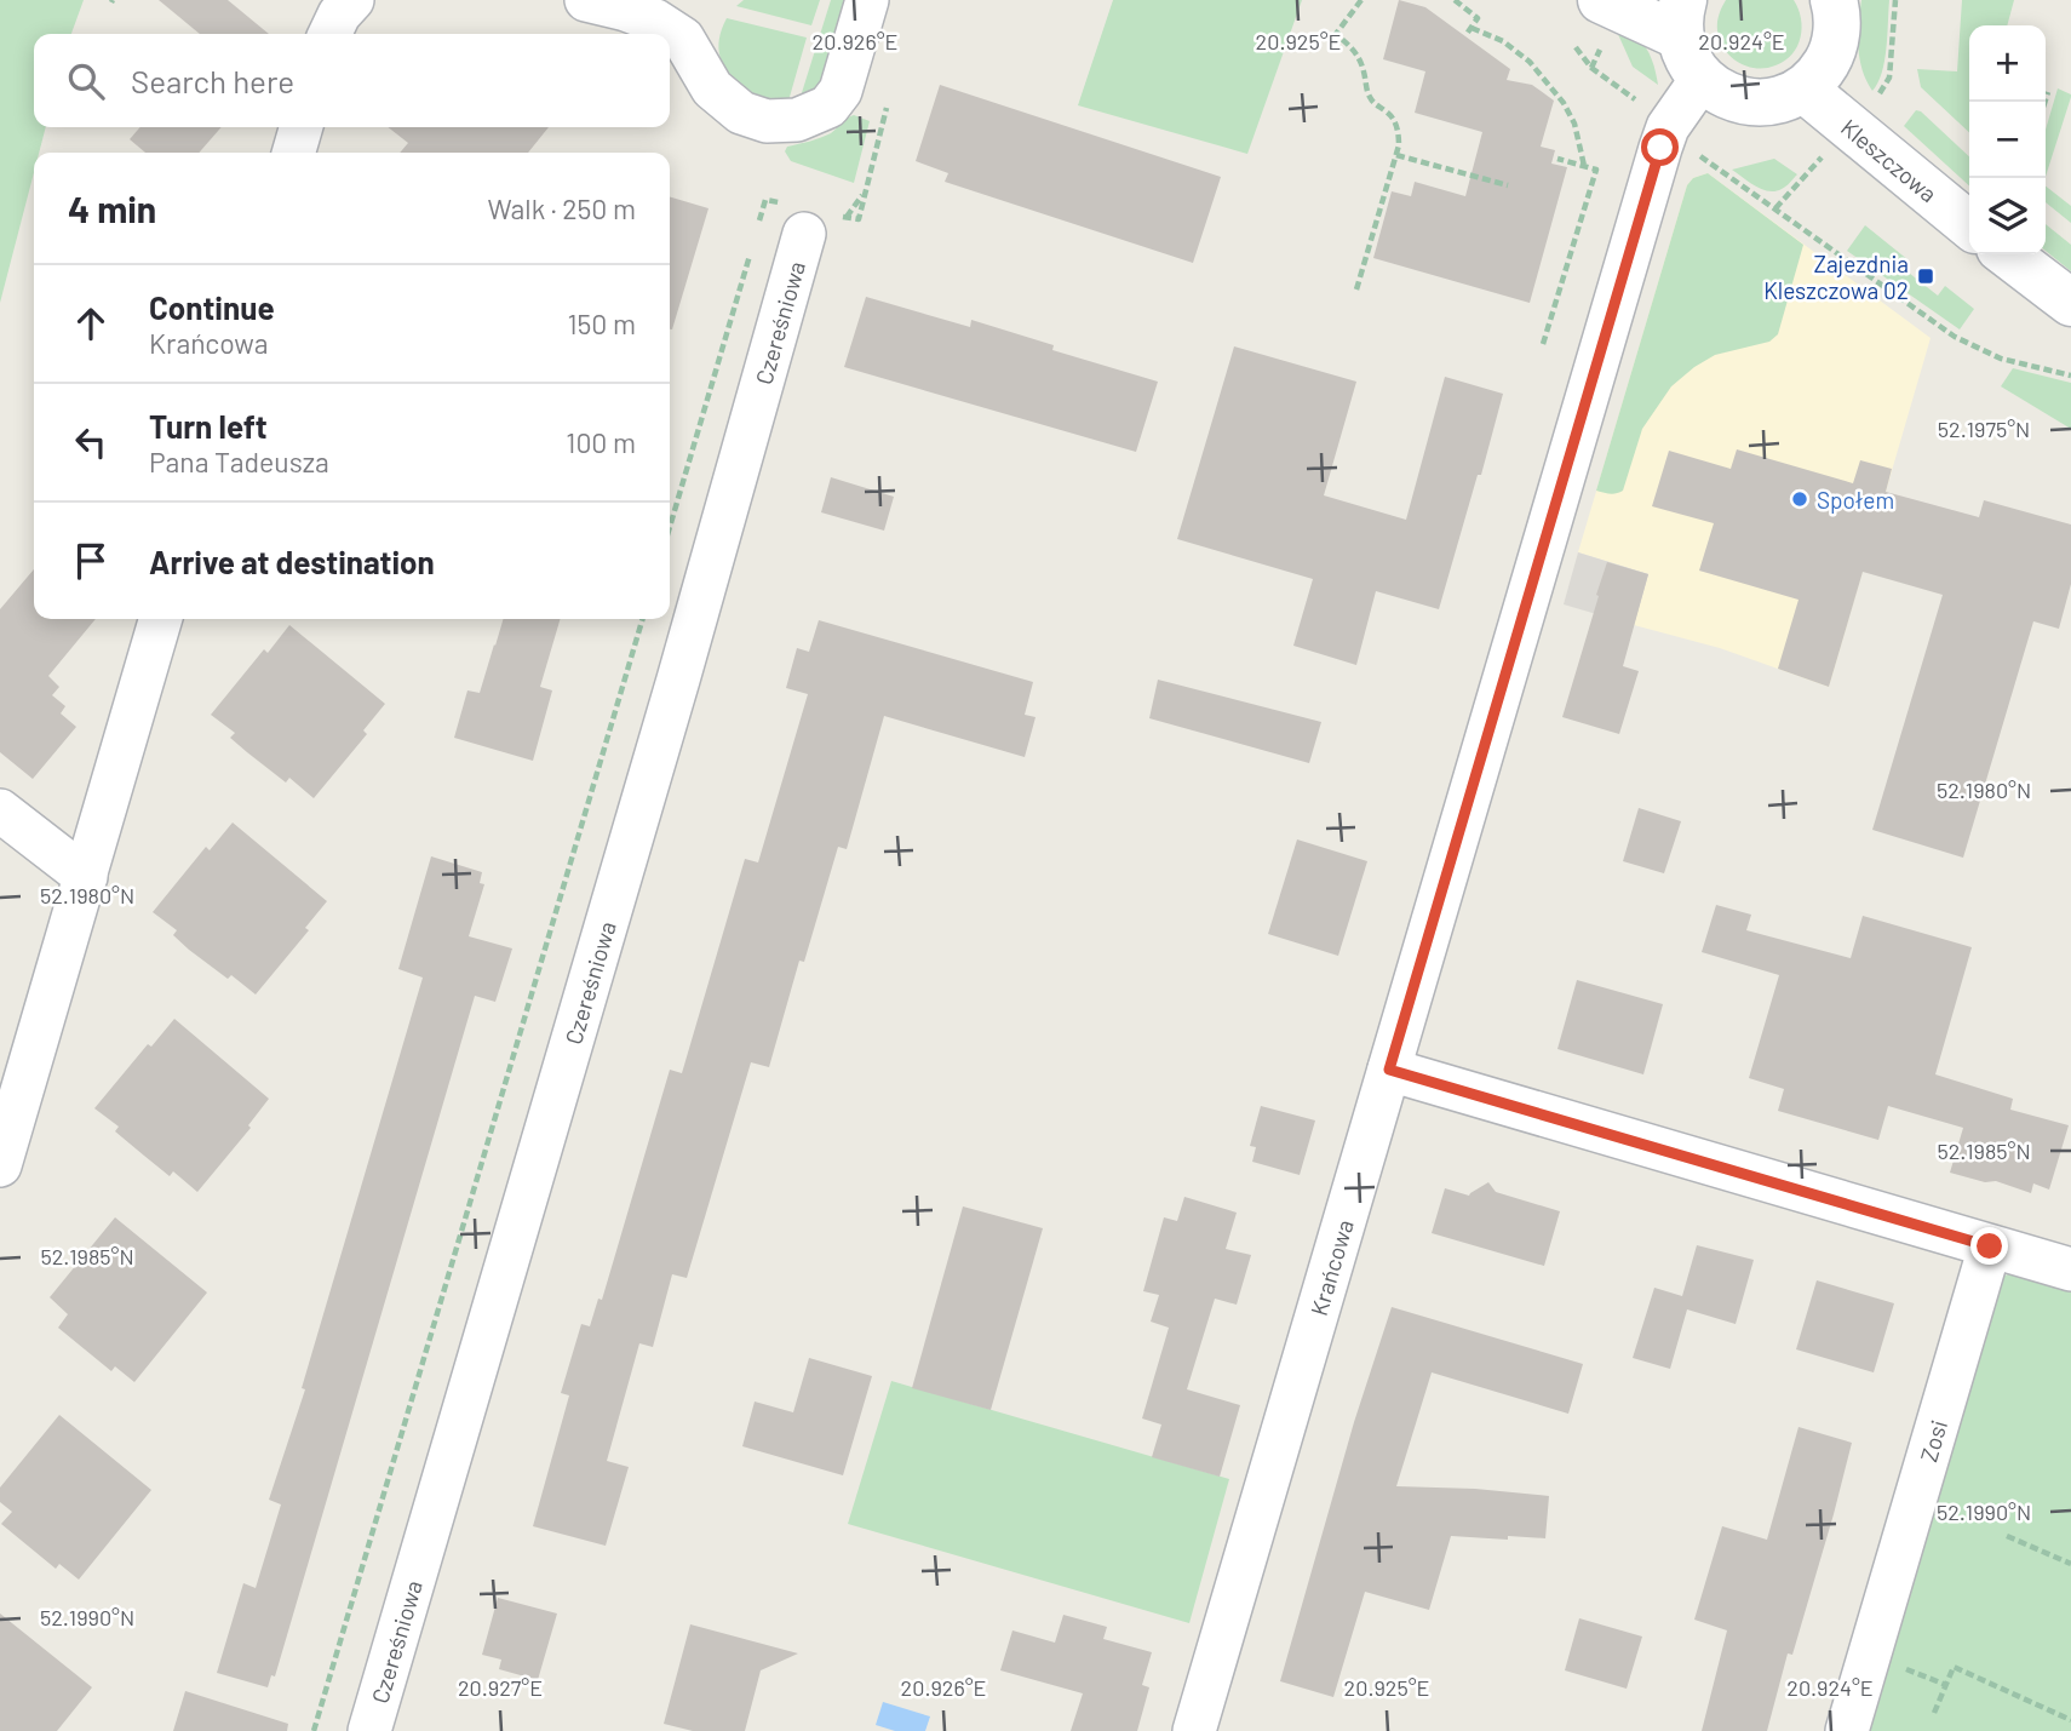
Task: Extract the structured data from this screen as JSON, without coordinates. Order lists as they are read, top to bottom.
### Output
{
  "streets": {
    "main road": ["Kleszczowa"],
    "street": ["Czereśniowa", "Krańcowa", "Zosi"]
  },
  "places": {
    "transit": ["Zajezdnia Kleszczowa 02"],
    "other": ["Społem"]
  },
  "page": {
    "map_buttons": ["+", "−"],
    "search": "Search here",
    "heading": ["4 min", "Walk · 250 m"],
    "list": [
      ["Continue", "Krańcowa", "150 m"],
      ["Turn left", "Pana Tadeusza", "100 m"],
      "Arrive at destination"
    ]
  },
  "coordinates": [
    "20.926°E",
    "20.925°E",
    "20.924°E",
    "52.1975°N",
    "52.1980°N",
    "52.1985°N",
    "52.1990°N",
    "20.927°E"
  ]
}
